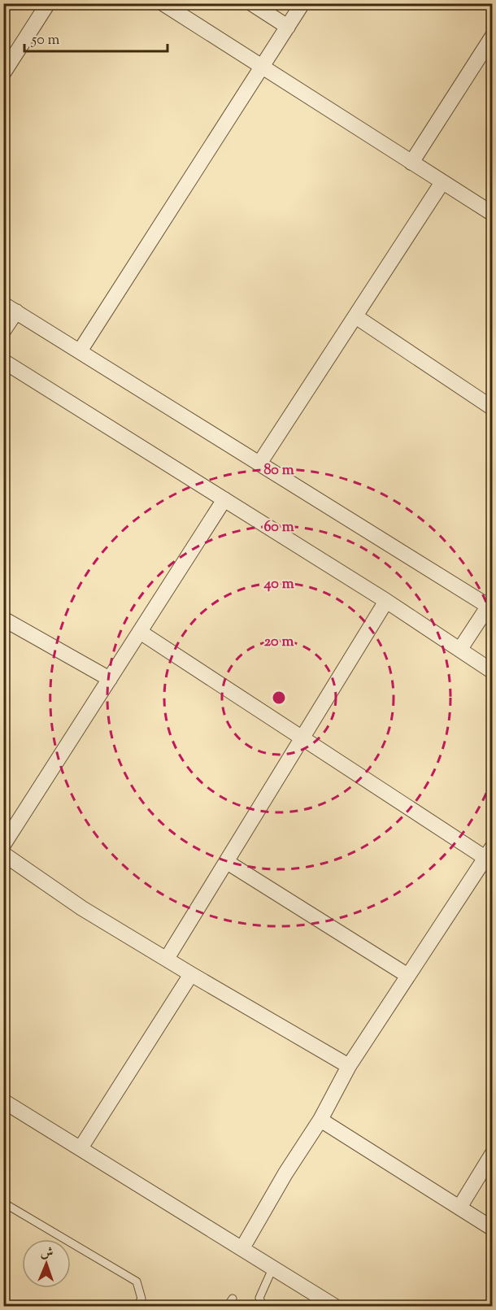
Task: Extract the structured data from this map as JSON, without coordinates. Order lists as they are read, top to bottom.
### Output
{
  "scale_bar": "50 m",
  "north": "top",
  "rings": [
    "80 m",
    "60 m",
    "40 m",
    "20 m"
  ]
}
